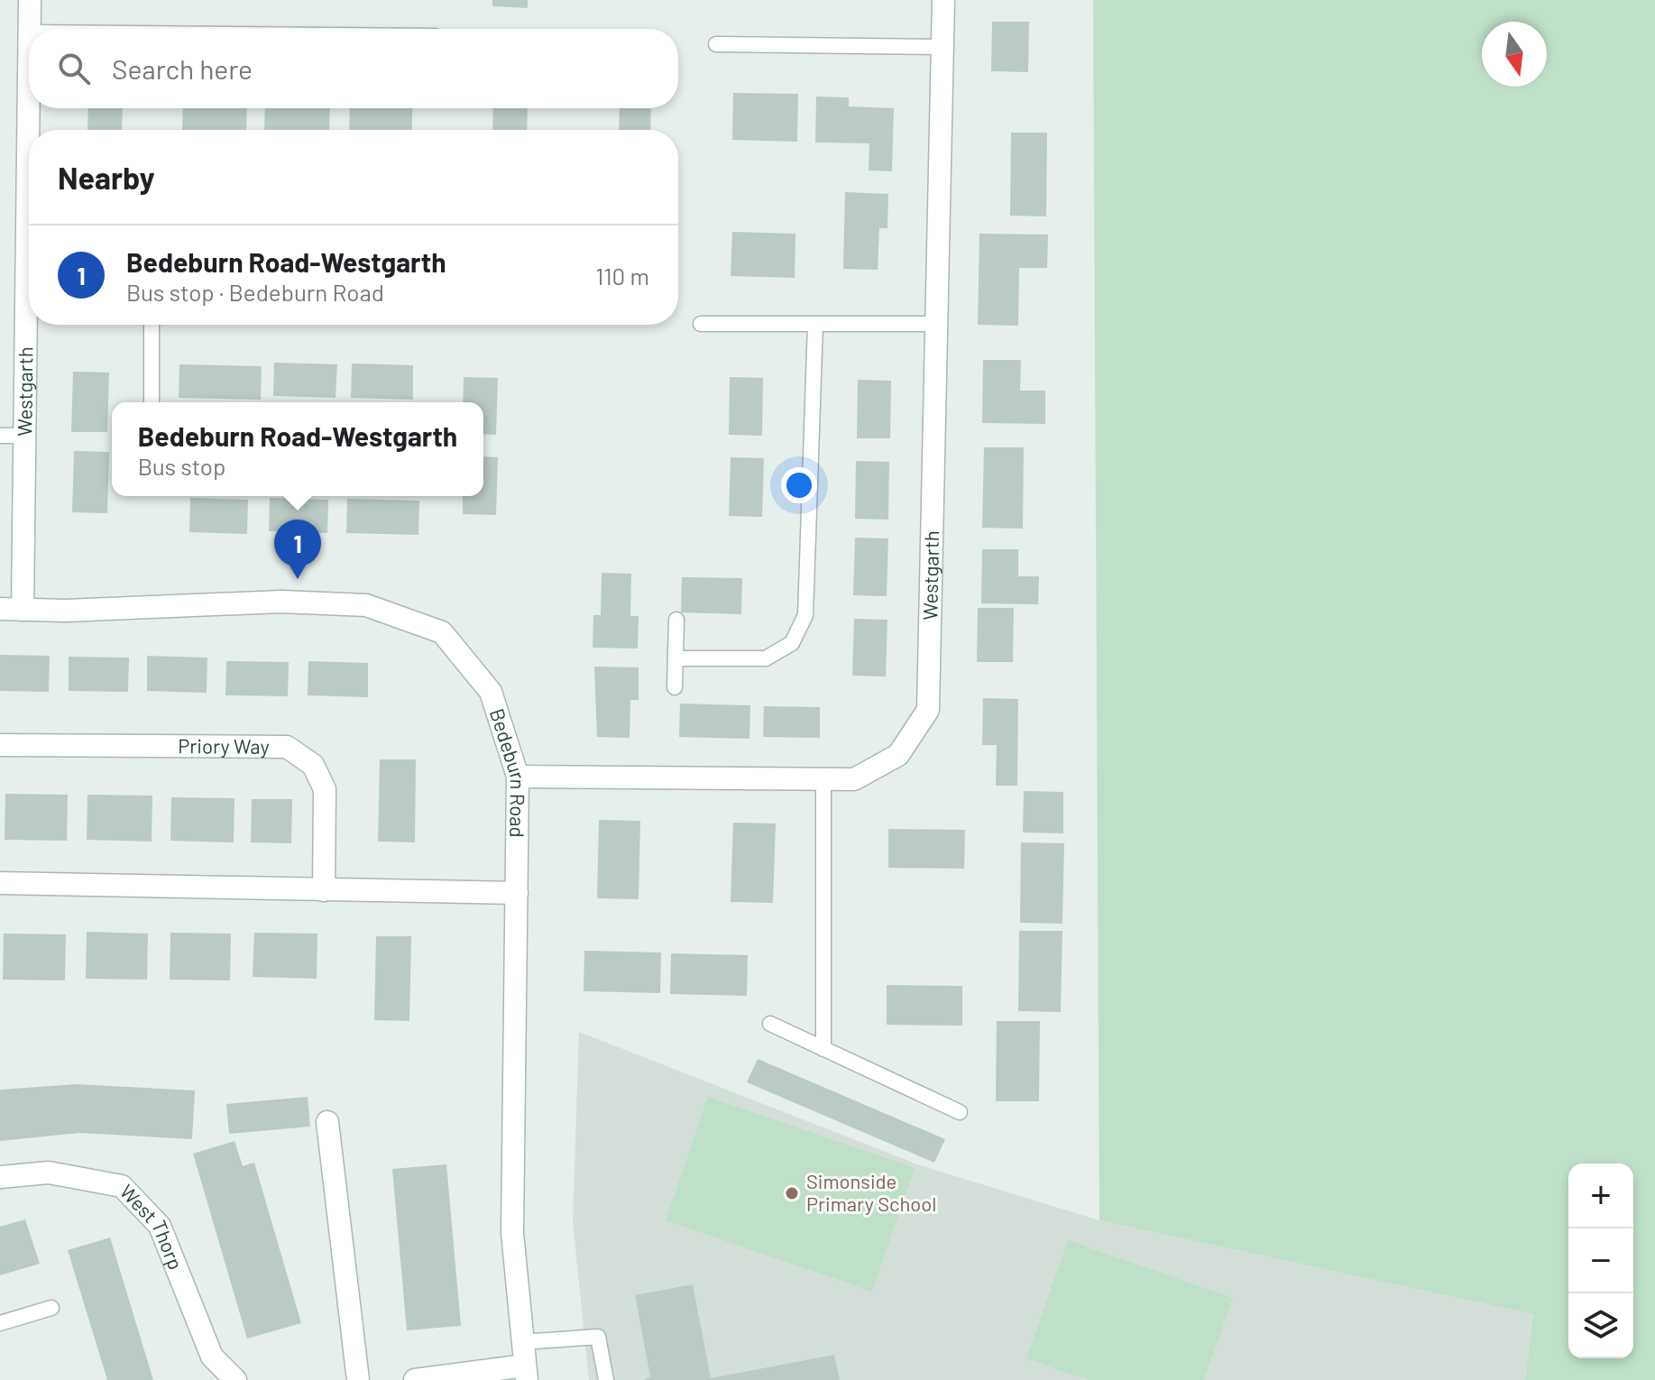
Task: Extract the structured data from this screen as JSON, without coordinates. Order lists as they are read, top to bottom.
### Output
{
  "streets": {
    "street": [
      "Westgarth",
      "Priory Way",
      "Bedeburn Road",
      "West Thorp"
    ]
  },
  "crossings": [
    ["Westgarth", "Bedeburn Road"]
  ],
  "places": ["Simonside Primary School"],
  "north": "bottom",
  "page": {
    "search": "Search here",
    "heading": "Nearby",
    "list": [
      {
        "mark": "1",
        "name": "Bedeburn Road-Westgarth",
        "note": "Bus stop · Bedeburn Road",
        "value": "110 m"
      }
    ],
    "popup": ["Bedeburn Road-Westgarth", "Bus stop"],
    "pins": "1",
    "map_buttons": ["+", "−"]
  }
}
